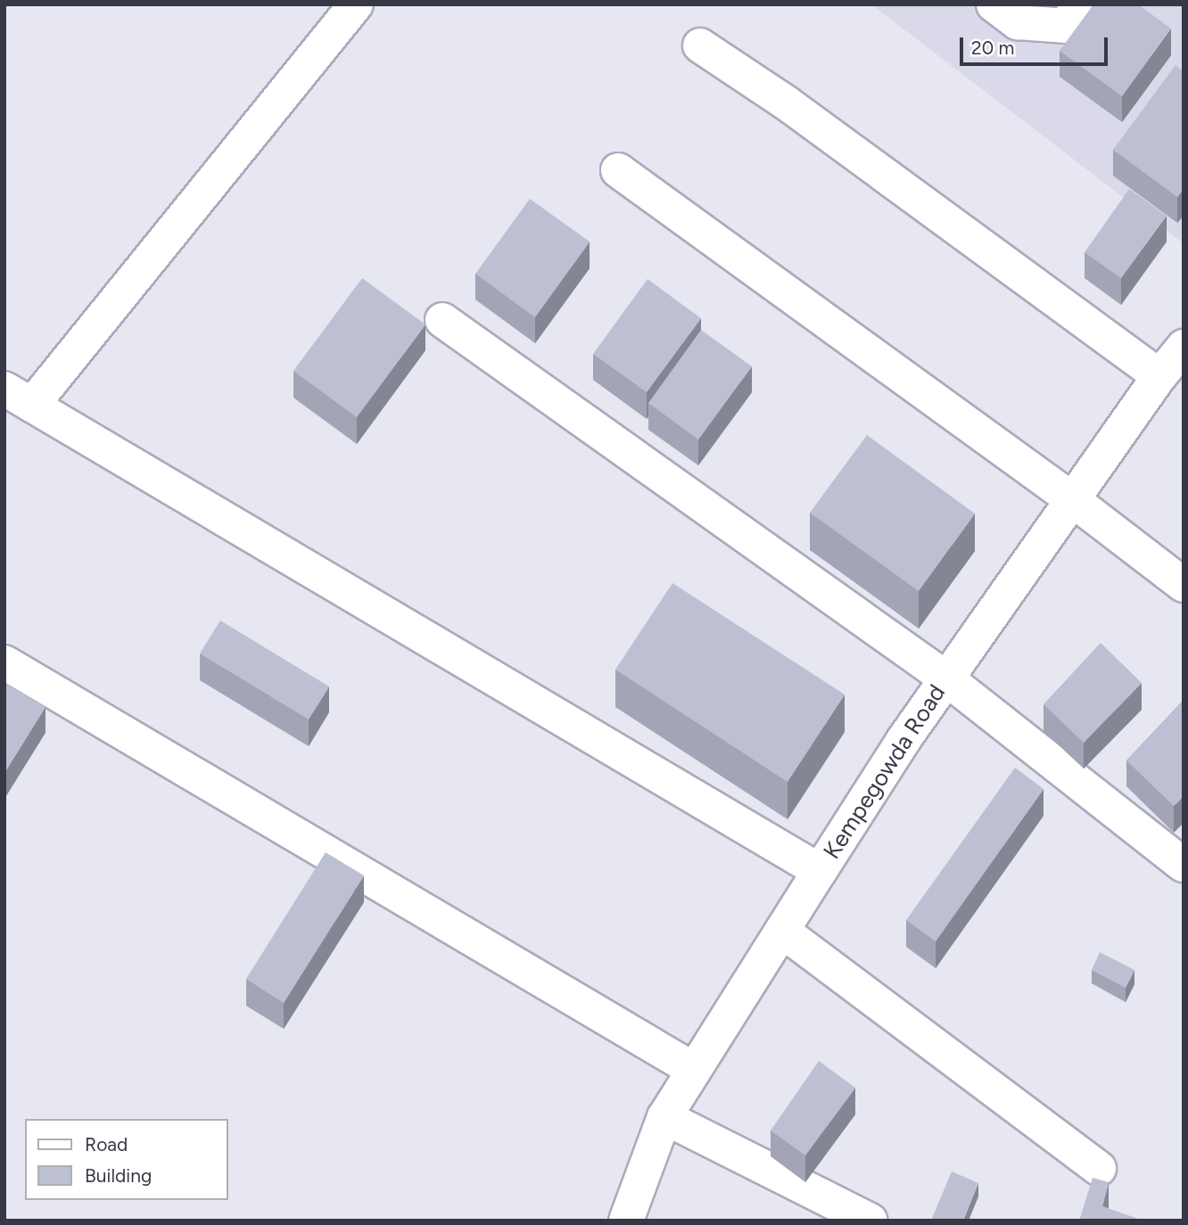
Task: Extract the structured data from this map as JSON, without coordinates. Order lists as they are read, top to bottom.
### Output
{
  "streets": {
    "street": ["Kempegowda Road"]
  },
  "legend": ["Road", "Building"],
  "scale_bar": "20 m"
}
